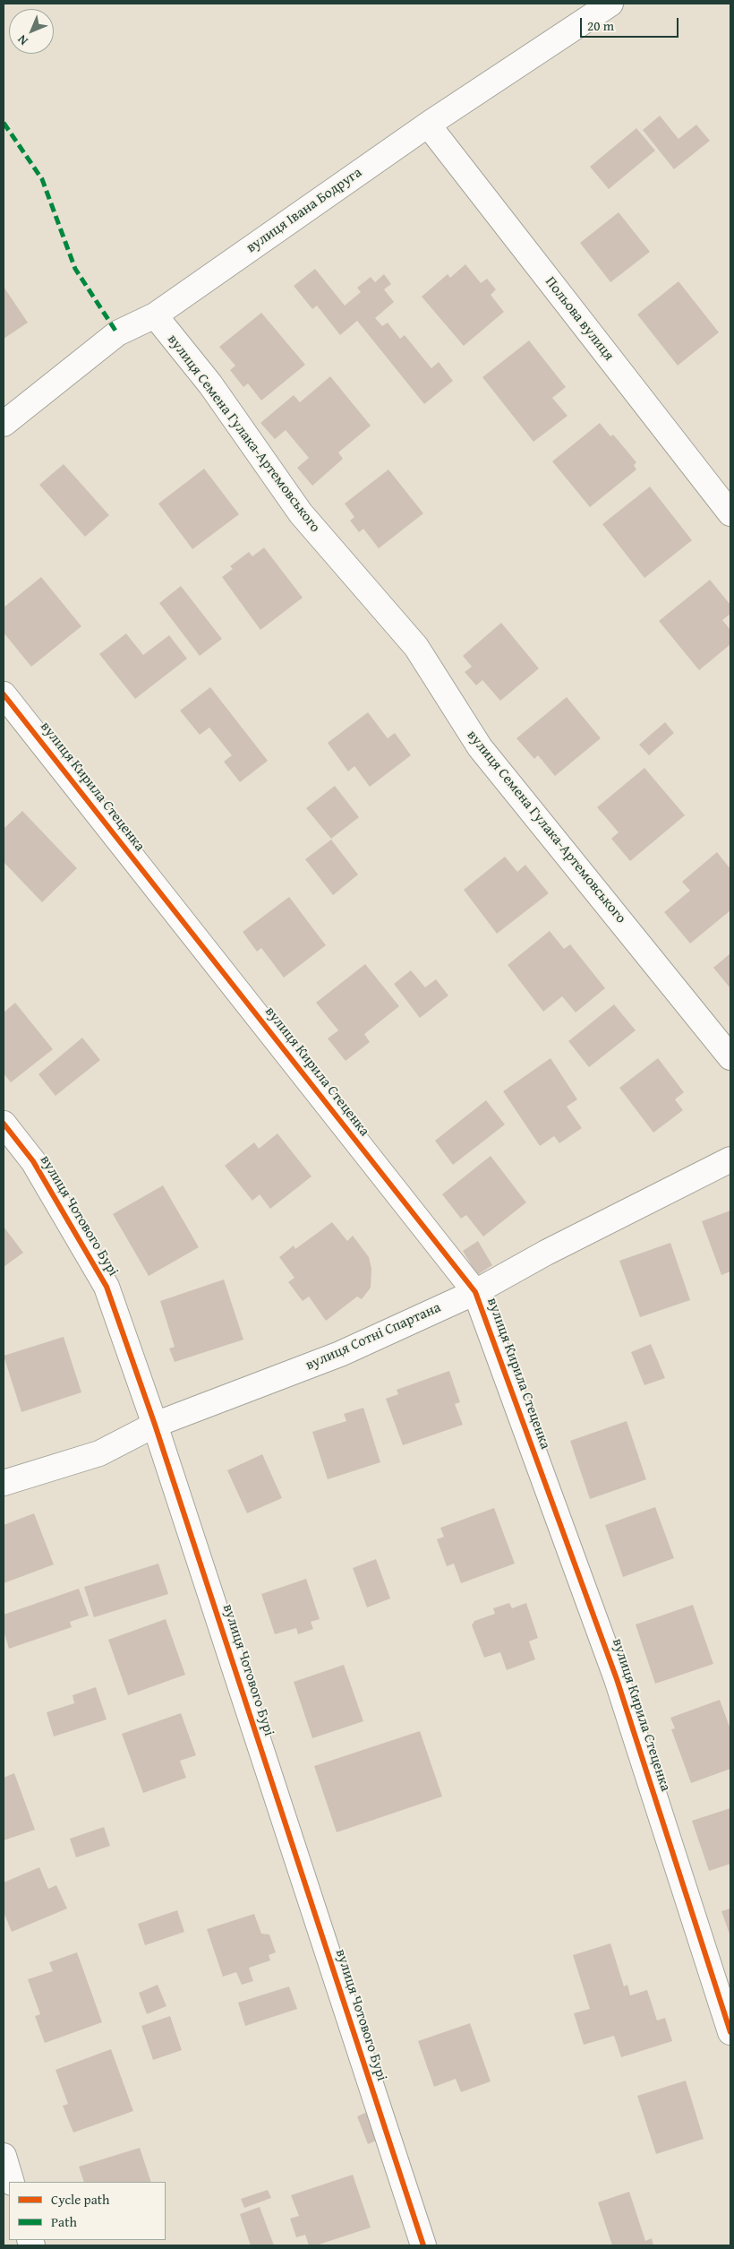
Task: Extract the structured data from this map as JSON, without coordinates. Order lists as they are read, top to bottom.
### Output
{
  "streets": {
    "street": [
      "вулиця Івана Бодруга",
      "Польова вулиця",
      "вулиця Семена Гулака-Артемовського",
      "вулиця Кирила Стеценка",
      "вулиця Чотового Бурі",
      "вулиця Сотні Спартана"
    ]
  },
  "crossings": [
    ["вулиця Івана Бодруга", "Польова вулиця"],
    ["вулиця Івана Бодруга", "вулиця Семена Гулака-Артемовського"],
    ["вулиця Кирила Стеценка", "вулиця Сотні Спартана"],
    ["вулиця Чотового Бурі", "вулиця Сотні Спартана"]
  ],
  "legend": ["Cycle path", "Path"],
  "scale_bar": "20 m",
  "north": "bottom left"
}
